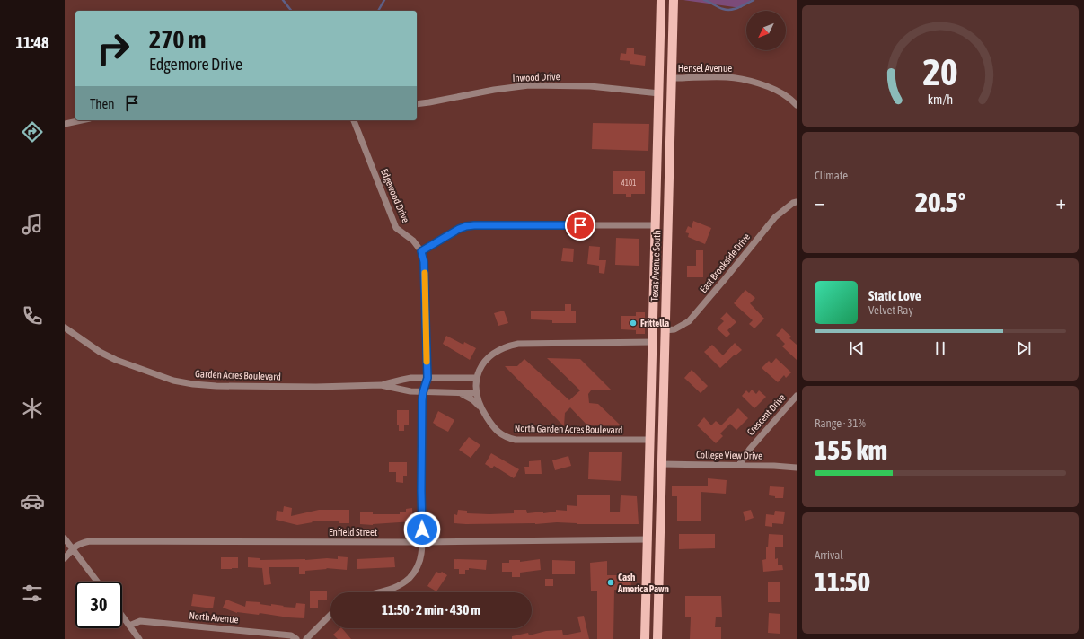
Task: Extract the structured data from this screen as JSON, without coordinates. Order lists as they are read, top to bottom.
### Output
{
  "streets": {
    "main road": ["Texas Avenue South"],
    "street": [
      "Hensel Avenue",
      "Inwood Drive",
      "Edgewood Drive",
      "East Brookside Drive",
      "Garden Acres Boulevard",
      "Crescent Drive",
      "North Garden Acres Boulevard",
      "College View Drive",
      "Enfield Street",
      "North Avenue"
    ]
  },
  "crossings": [
    ["Hensel Avenue", "Texas Avenue South"],
    ["Inwood Drive", "Texas Avenue South"],
    ["East Brookside Drive", "Texas Avenue South"],
    ["Texas Avenue South", "North Garden Acres Boulevard"],
    ["Texas Avenue South", "College View Drive"],
    ["Texas Avenue South", "Enfield Street"],
    ["Garden Acres Boulevard", "North Garden Acres Boulevard"],
    ["Crescent Drive", "College View Drive"]
  ],
  "places": ["Frittella", "Cash America Pawn"],
  "house_numbers": ["4101"],
  "north": "bottom left",
  "page": {
    "tabs": "11:48",
    "turn": ["270 m", "Edgemore Drive"],
    "then": "Then",
    "tile": [
      "Climate",
      ["Range · 31%", "155 km"],
      ["Arrival", "11:50"]
    ],
    "heat": ["−", "20.5°", "+"],
    "song": ["Static Love", "Velvet Ray"],
    "limit": "30",
    "trip": "11:50 · 2 min · 430 m",
    "gauge": ["20", "km/h"]
  }
}
